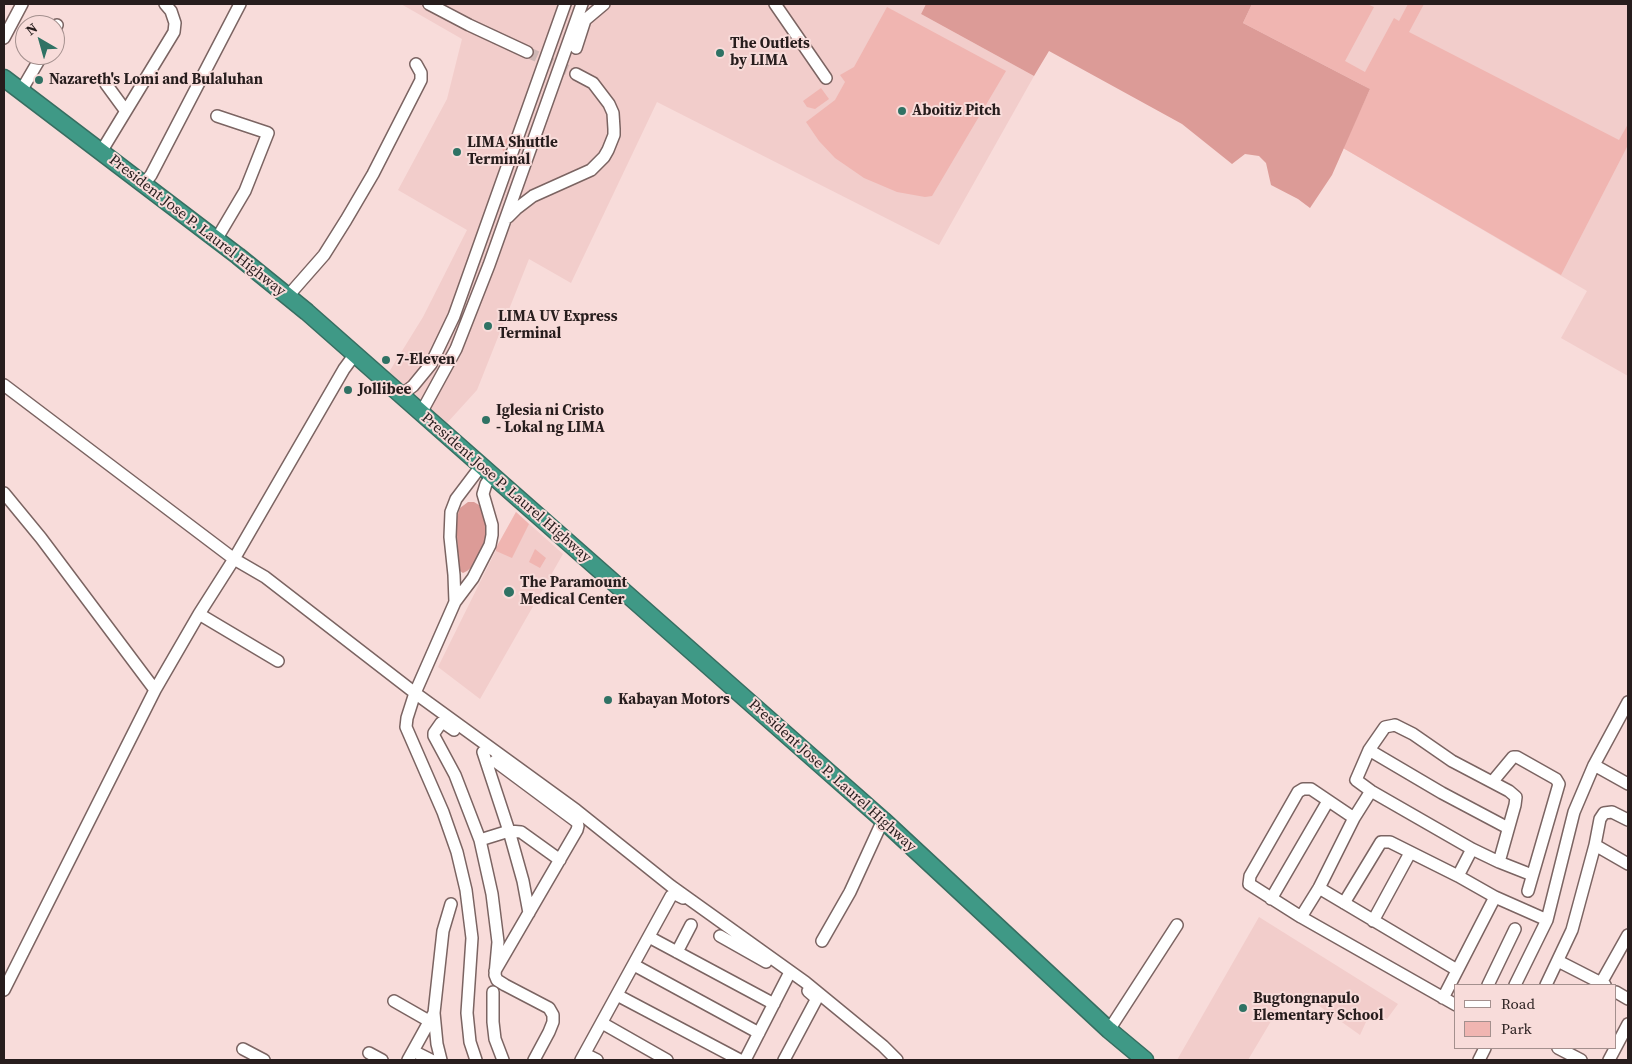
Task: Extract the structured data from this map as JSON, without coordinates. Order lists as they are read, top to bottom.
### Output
{
  "streets": {
    "highway": ["President Jose P. Laurel Highway"]
  },
  "places": [
    "The Outlets by LIMA",
    "Nazareth's Lomi and Bulaluhan",
    "Aboitiz Pitch",
    "LIMA Shuttle Terminal",
    "LIMA UV Express Terminal",
    "7-Eleven",
    "Jollibee",
    "Iglesia ni Cristo - Lokal ng LIMA",
    "The Paramount Medical Center",
    "Kabayan Motors",
    "Bugtongnapulo Elementary School"
  ],
  "legend": ["Road", "Park"],
  "north": "top left"
}
